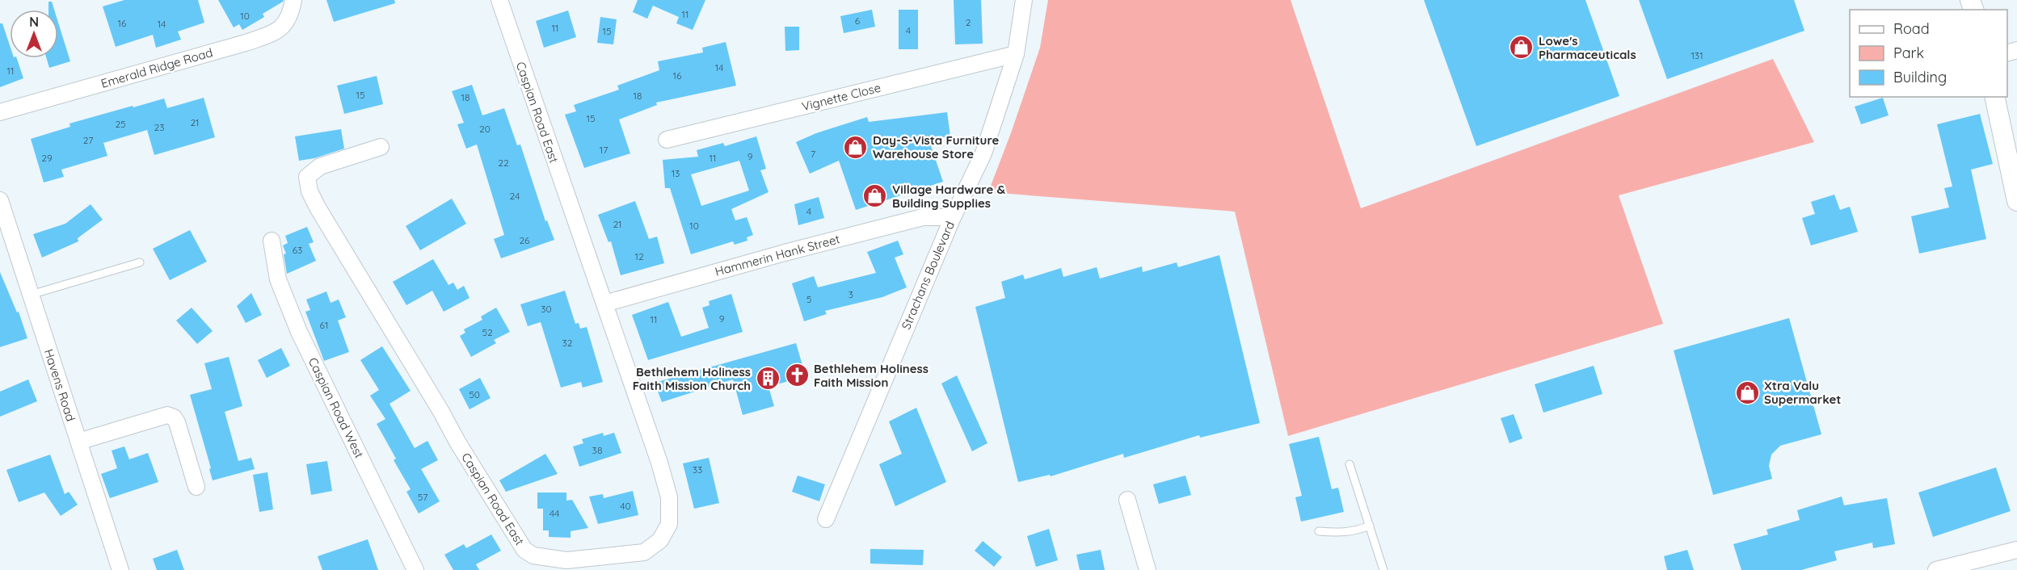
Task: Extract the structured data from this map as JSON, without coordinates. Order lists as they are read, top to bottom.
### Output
{
  "streets": {
    "street": [
      "Emerald Ridge Road",
      "Vignette Close",
      "Caspian Road East",
      "Hammerin Hank Street",
      "Strachans Boulevard",
      "Havens Road",
      "Caspian Road West"
    ]
  },
  "crossings": [
    ["Vignette Close", "Strachans Boulevard"],
    ["Caspian Road East", "Hammerin Hank Street"],
    ["Hammerin Hank Street", "Strachans Boulevard"]
  ],
  "places": {
    "shop": [
      "Lowe's Pharmaceuticals",
      "Day-S-Vista Furniture Warehouse Store",
      "Village Hardware & Building Supplies",
      "Xtra Valu Supermarket"
    ],
    "church": ["Bethlehem Holiness Faith Mission"],
    "building": ["Bethlehem Holiness Faith Mission Church"]
  },
  "house_numbers": [
    "11",
    "10",
    "6",
    "2",
    "16",
    "14",
    "11",
    "4",
    "15",
    "131",
    "14",
    "11",
    "16",
    "15",
    "18",
    "18",
    "15",
    "21",
    "25",
    "23",
    "20",
    "27",
    "17",
    "7",
    "9",
    "29",
    "11",
    "22",
    "13",
    "24",
    "4",
    "21",
    "10",
    "26",
    "63",
    "12",
    "3",
    "5",
    "30",
    "9",
    "11",
    "61",
    "52",
    "32",
    "50",
    "38",
    "33",
    "57",
    "40",
    "44"
  ],
  "legend": ["Road", "Park", "Building"],
  "north": "top"
}
